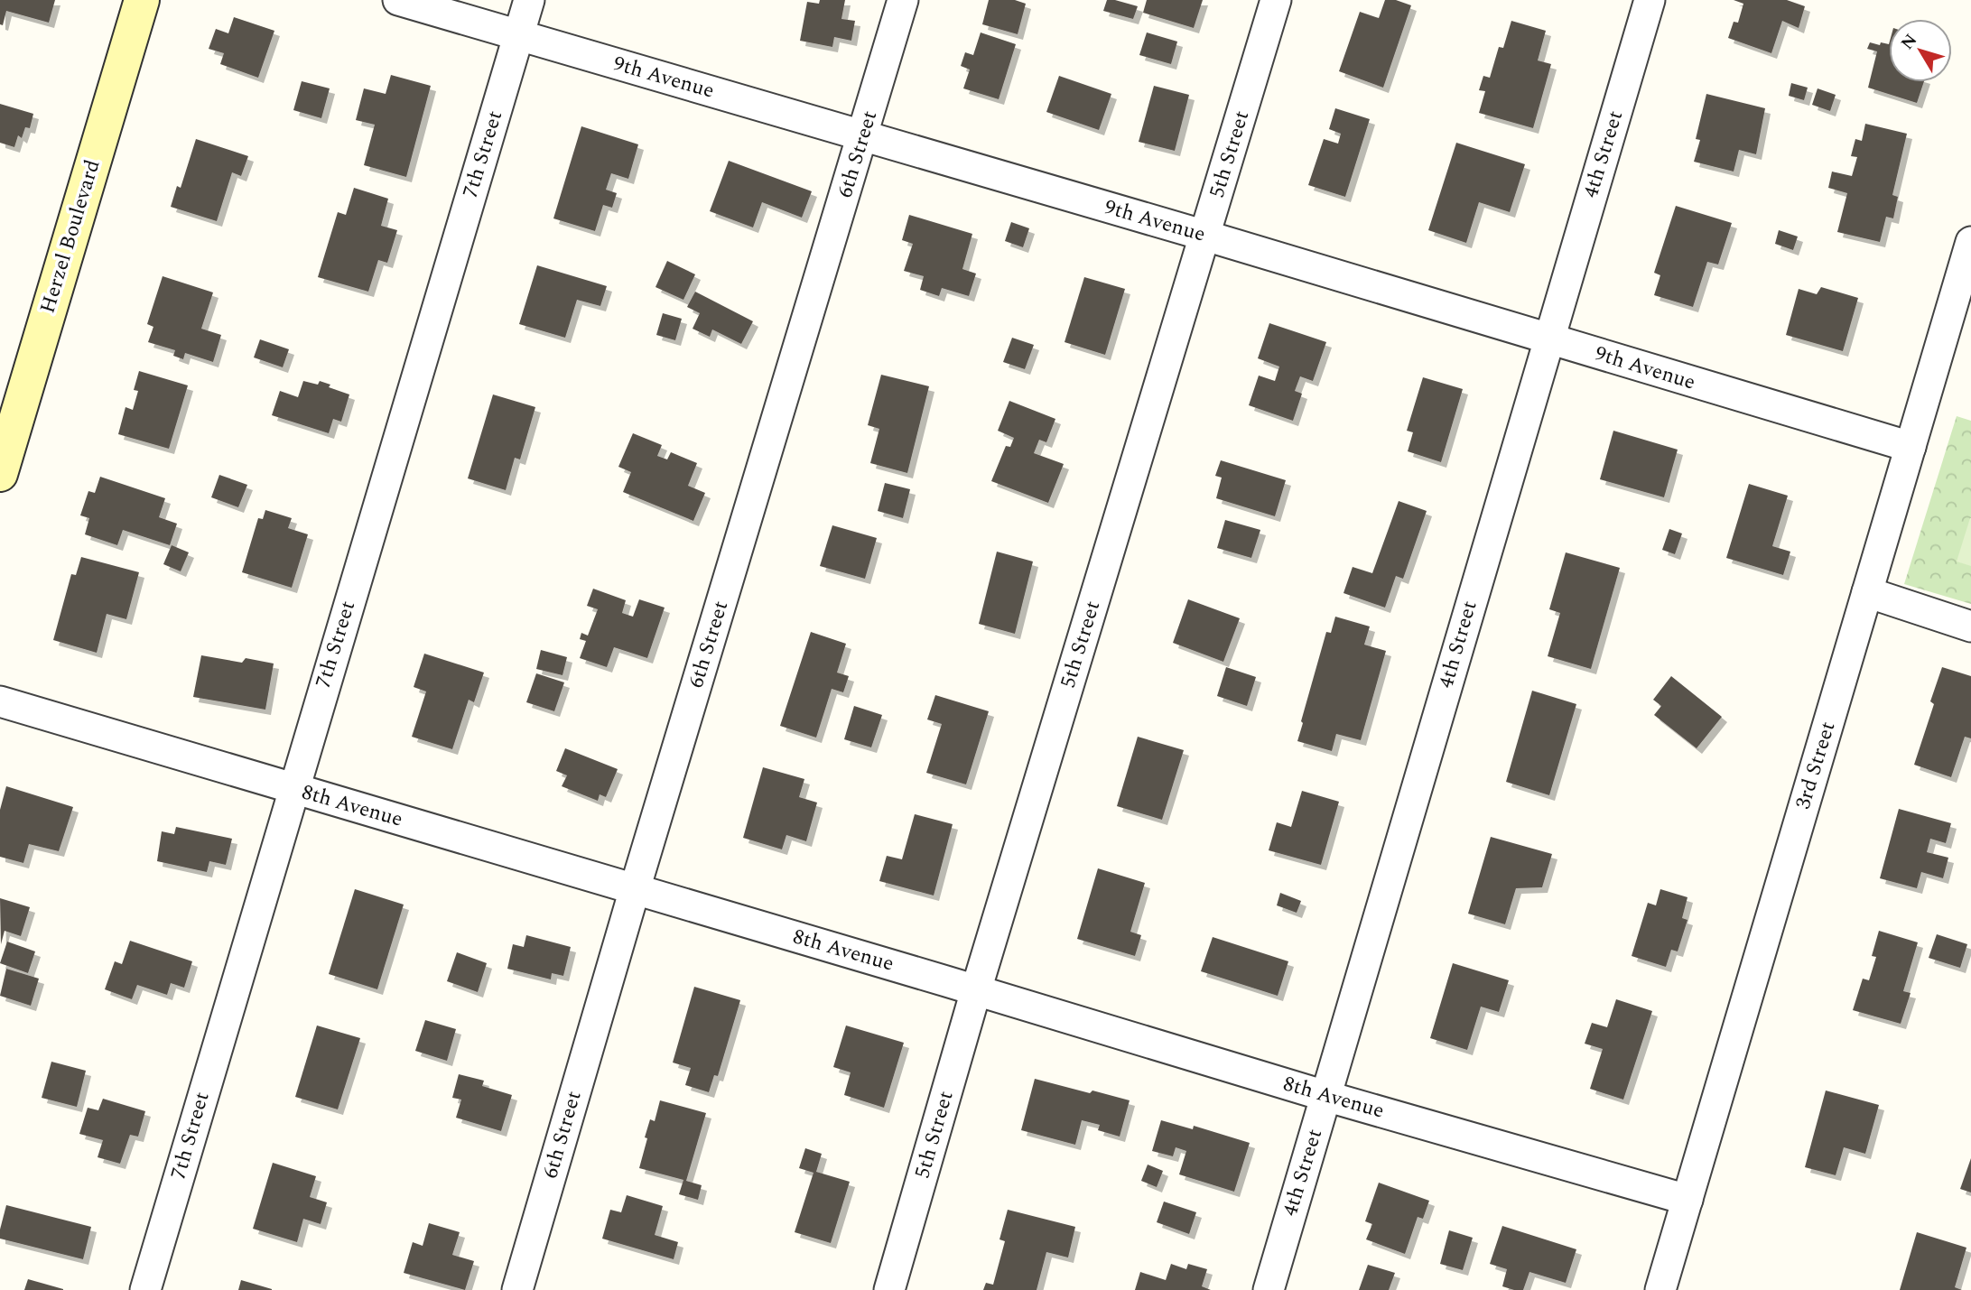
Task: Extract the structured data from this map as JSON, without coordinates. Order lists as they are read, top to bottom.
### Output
{
  "streets": {
    "street": [
      "9th Avenue",
      "7th Street",
      "6th Street",
      "5th Street",
      "4th Street",
      "Herzel Boulevard",
      "3rd Street",
      "8th Avenue"
    ]
  },
  "crossings": [
    ["9th Avenue", "7th Street"],
    ["9th Avenue", "6th Street"],
    ["9th Avenue", "5th Street"],
    ["9th Avenue", "4th Street"],
    ["9th Avenue", "3rd Street"],
    ["7th Street", "8th Avenue"],
    ["6th Street", "8th Avenue"],
    ["5th Street", "8th Avenue"],
    ["4th Street", "8th Avenue"],
    ["3rd Street", "8th Avenue"]
  ],
  "north": "top left"
}
